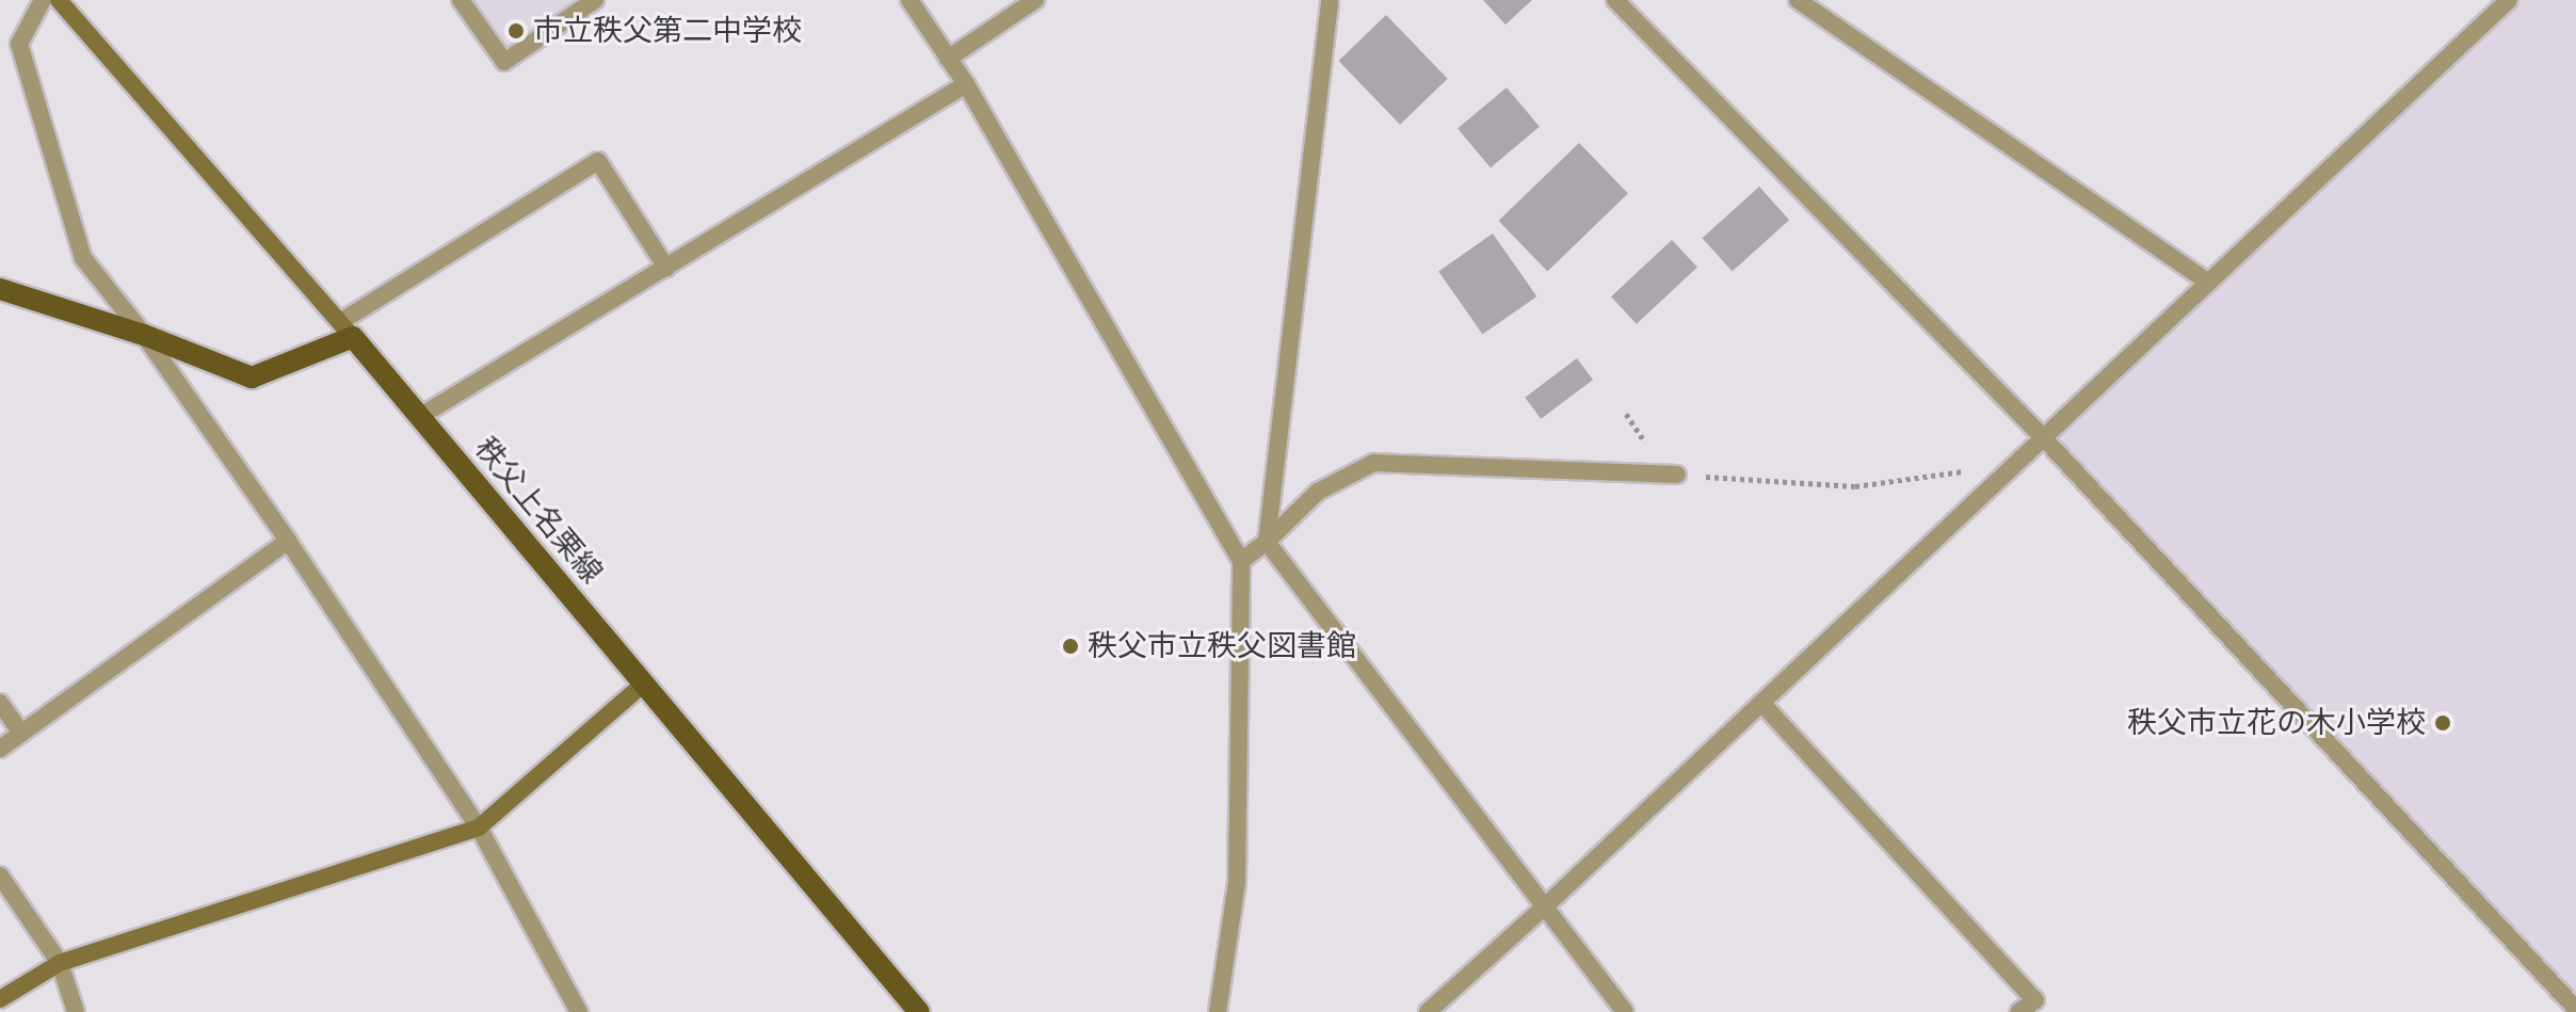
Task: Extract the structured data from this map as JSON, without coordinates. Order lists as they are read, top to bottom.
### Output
{
  "streets": {
    "main road": ["秩父上名栗線"]
  },
  "places": ["市立秩父第二中学校", "秩父市立秩父図書館", "秩父市立花の木小学校"]
}
